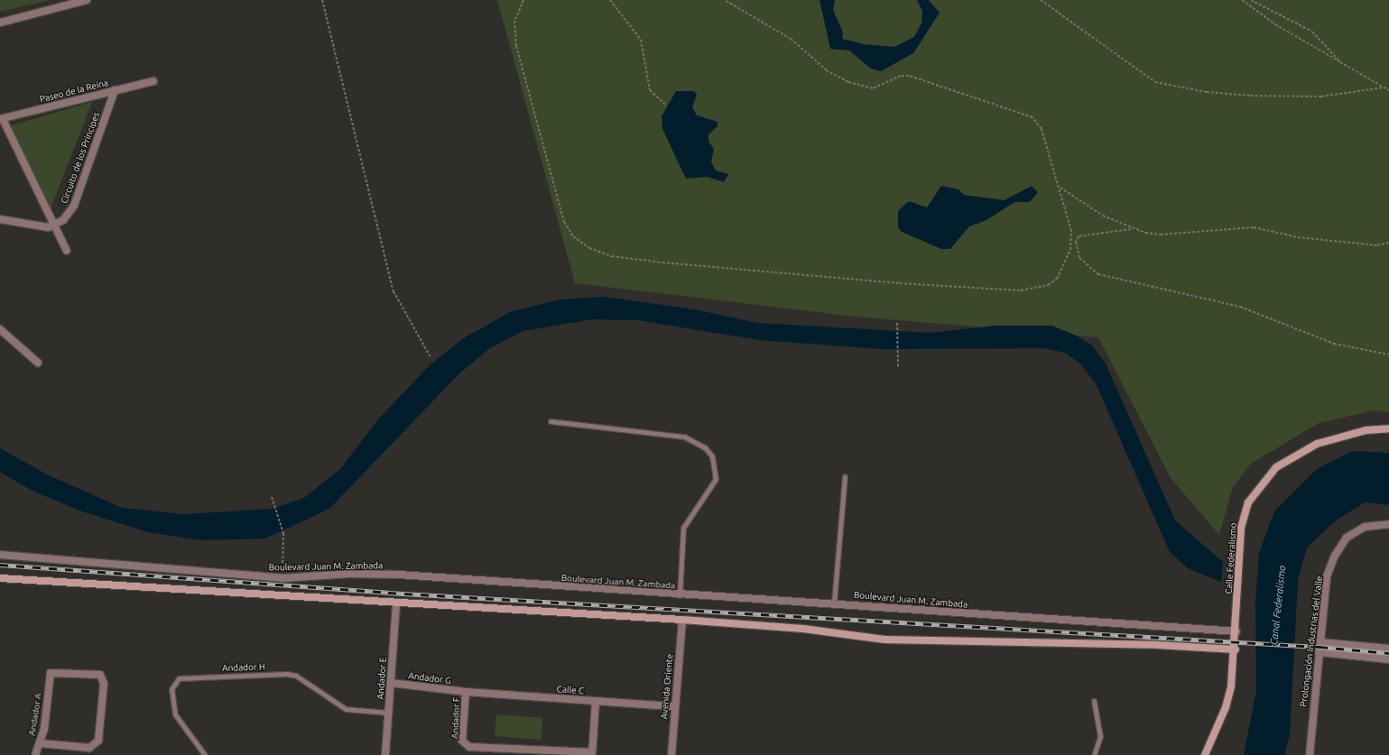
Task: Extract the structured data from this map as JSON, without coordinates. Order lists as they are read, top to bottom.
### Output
{
  "streets": {
    "street": [
      "Paseo de la Reina",
      "Circuito de los Principes",
      "Calle Federalismo",
      "Boulevard Juan M. Zambada",
      "Prolongación Industrias del Valle",
      "Andador E",
      "Andador G",
      "Avenida Oriente",
      "Calle C",
      "Andador A",
      "Andador F"
    ],
    "lane": ["Andador H"]
  },
  "crossings": [
    ["Paseo de la Reina", "Circuito de los Principes"],
    ["Calle Federalismo", "Boulevard Juan M. Zambada"],
    ["Andador H", "Andador E"],
    ["Andador E", "Andador G"],
    ["Andador G", "Calle C"],
    ["Andador G", "Andador F"],
    ["Avenida Oriente", "Calle C"],
    ["Calle C", "Andador F"]
  ],
  "water": ["Canal Federalismo"]
}
